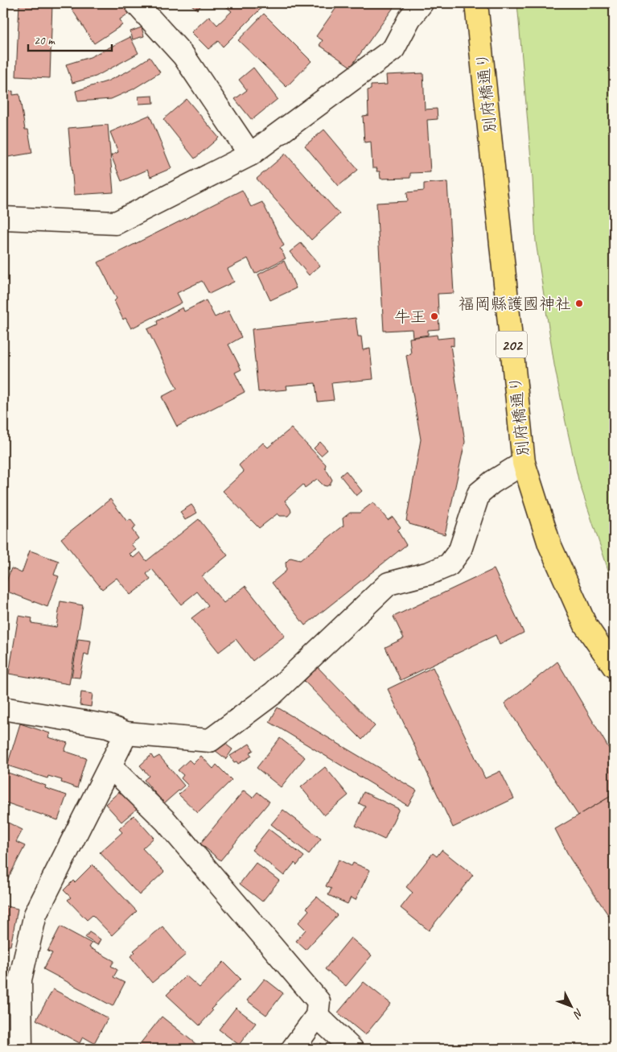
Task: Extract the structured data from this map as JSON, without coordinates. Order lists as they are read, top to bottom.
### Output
{
  "streets": {
    "highway": ["別府橋通り", "202"]
  },
  "places": ["福岡縣護國神社", "牛王"],
  "scale_bar": "20 m",
  "north": "bottom right"
}
